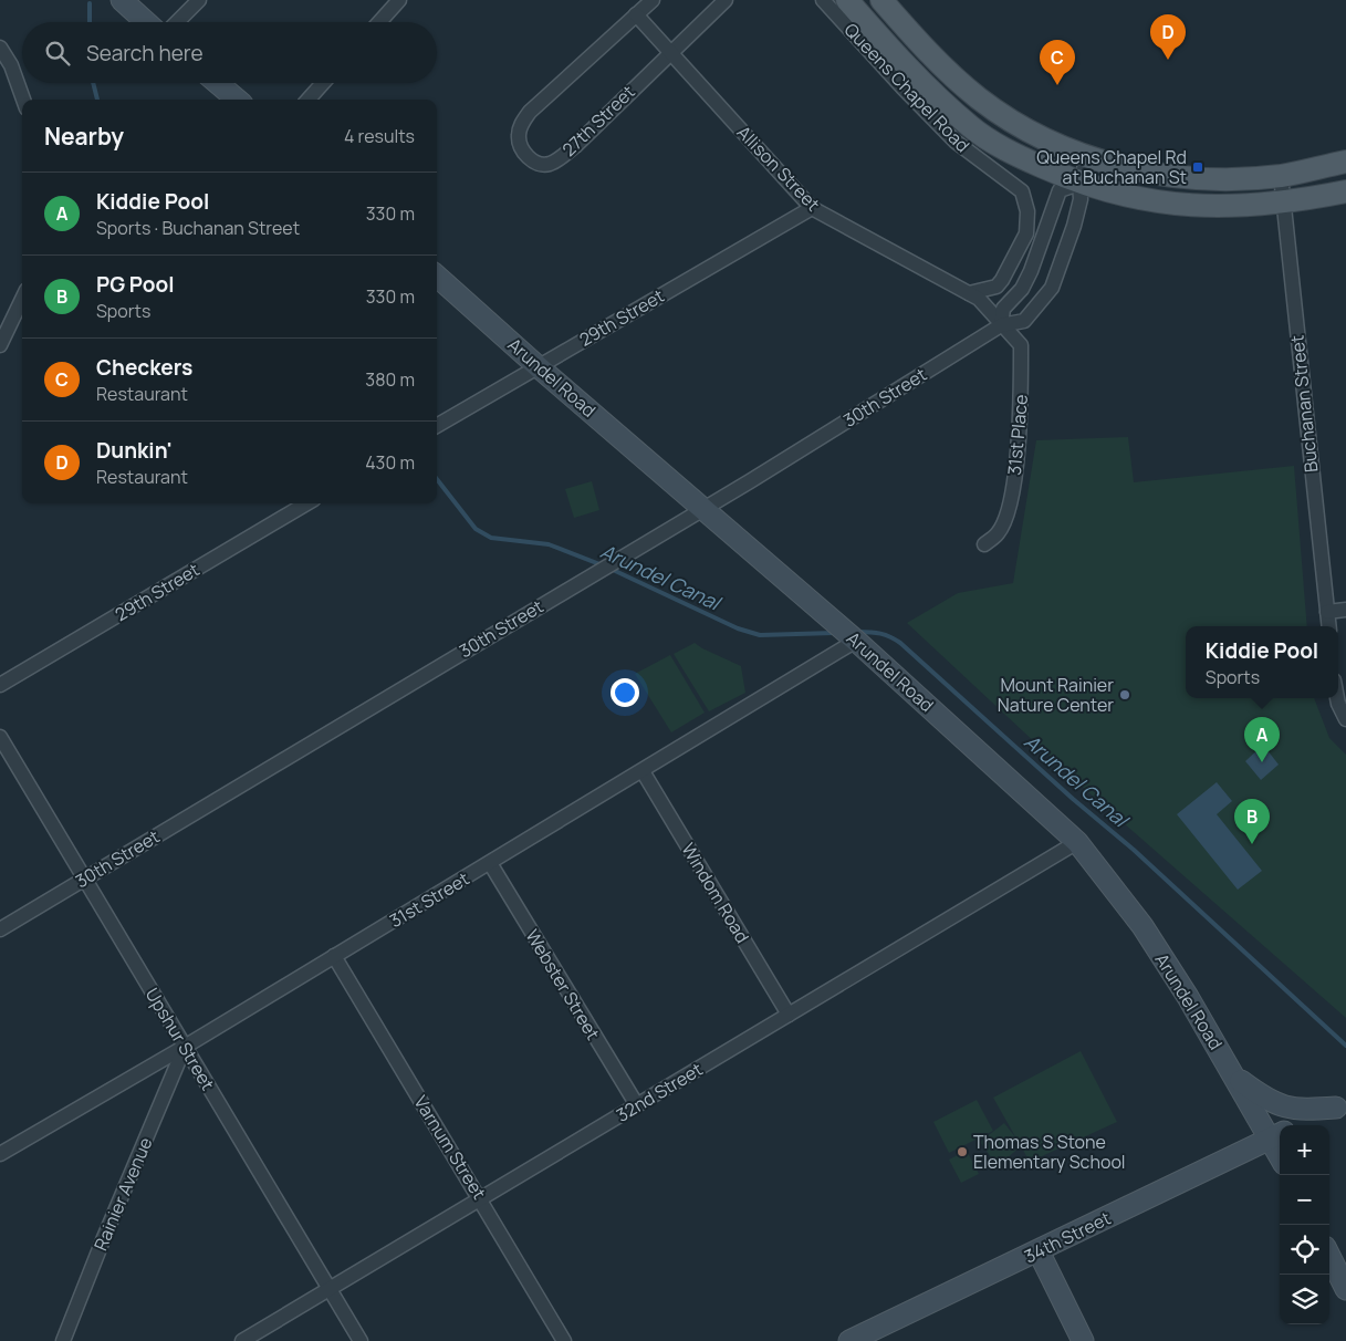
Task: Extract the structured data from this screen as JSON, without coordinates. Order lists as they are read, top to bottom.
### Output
{
  "streets": {
    "main road": ["Queens Chapel Road"],
    "street": [
      "27th Street",
      "Allison Street",
      "29th Street",
      "Arundel Road",
      "30th Street",
      "Buchanan Street",
      "31st Place",
      "Windom Road",
      "31st Street",
      "Webster Street",
      "Upshur Street",
      "32nd Street",
      "Varnum Street",
      "Rainier Avenue",
      "34th Street"
    ]
  },
  "crossings": [
    ["Queens Chapel Road", "Allison Street"],
    ["Queens Chapel Road", "30th Street"],
    ["Queens Chapel Road", "Buchanan Street"],
    ["27th Street", "Allison Street"],
    ["Allison Street", "29th Street"],
    ["Allison Street", "30th Street"],
    ["Allison Street", "31st Place"],
    ["29th Street", "Arundel Road"],
    ["Arundel Road", "30th Street"],
    ["Arundel Road", "31st Street"],
    ["Arundel Road", "32nd Street"],
    ["Arundel Road", "34th Street"],
    ["30th Street", "31st Place"],
    ["30th Street", "Upshur Street"],
    ["Windom Road", "31st Street"],
    ["Windom Road", "32nd Street"],
    ["31st Street", "Webster Street"],
    ["31st Street", "Upshur Street"],
    ["31st Street", "Varnum Street"],
    ["31st Street", "Rainier Avenue"],
    ["Webster Street", "32nd Street"],
    ["Upshur Street", "32nd Street"],
    ["Upshur Street", "Rainier Avenue"],
    ["32nd Street", "Varnum Street"]
  ],
  "water": ["Arundel Canal"],
  "places": {
    "transit": ["Queens Chapel Rd at Buchanan St"],
    "other": ["Mount Rainier Nature Center", "Thomas S Stone Elementary School"]
  },
  "page": {
    "pins": [
      "D",
      "C",
      "A",
      "B"
    ],
    "search": "Search here",
    "heading": ["Nearby", "4 results"],
    "list": [
      {
        "mark": "A",
        "name": "Kiddie Pool",
        "note": "Sports · Buchanan Street",
        "value": "330 m"
      },
      {
        "mark": "B",
        "name": "PG Pool",
        "note": "Sports",
        "value": "330 m"
      },
      {
        "mark": "C",
        "name": "Checkers",
        "note": "Restaurant",
        "value": "380 m"
      },
      {
        "mark": "D",
        "name": "Dunkin'",
        "note": "Restaurant",
        "value": "430 m"
      }
    ],
    "popup": ["Kiddie Pool", "Sports"],
    "map_buttons": ["+", "−"]
  }
}
